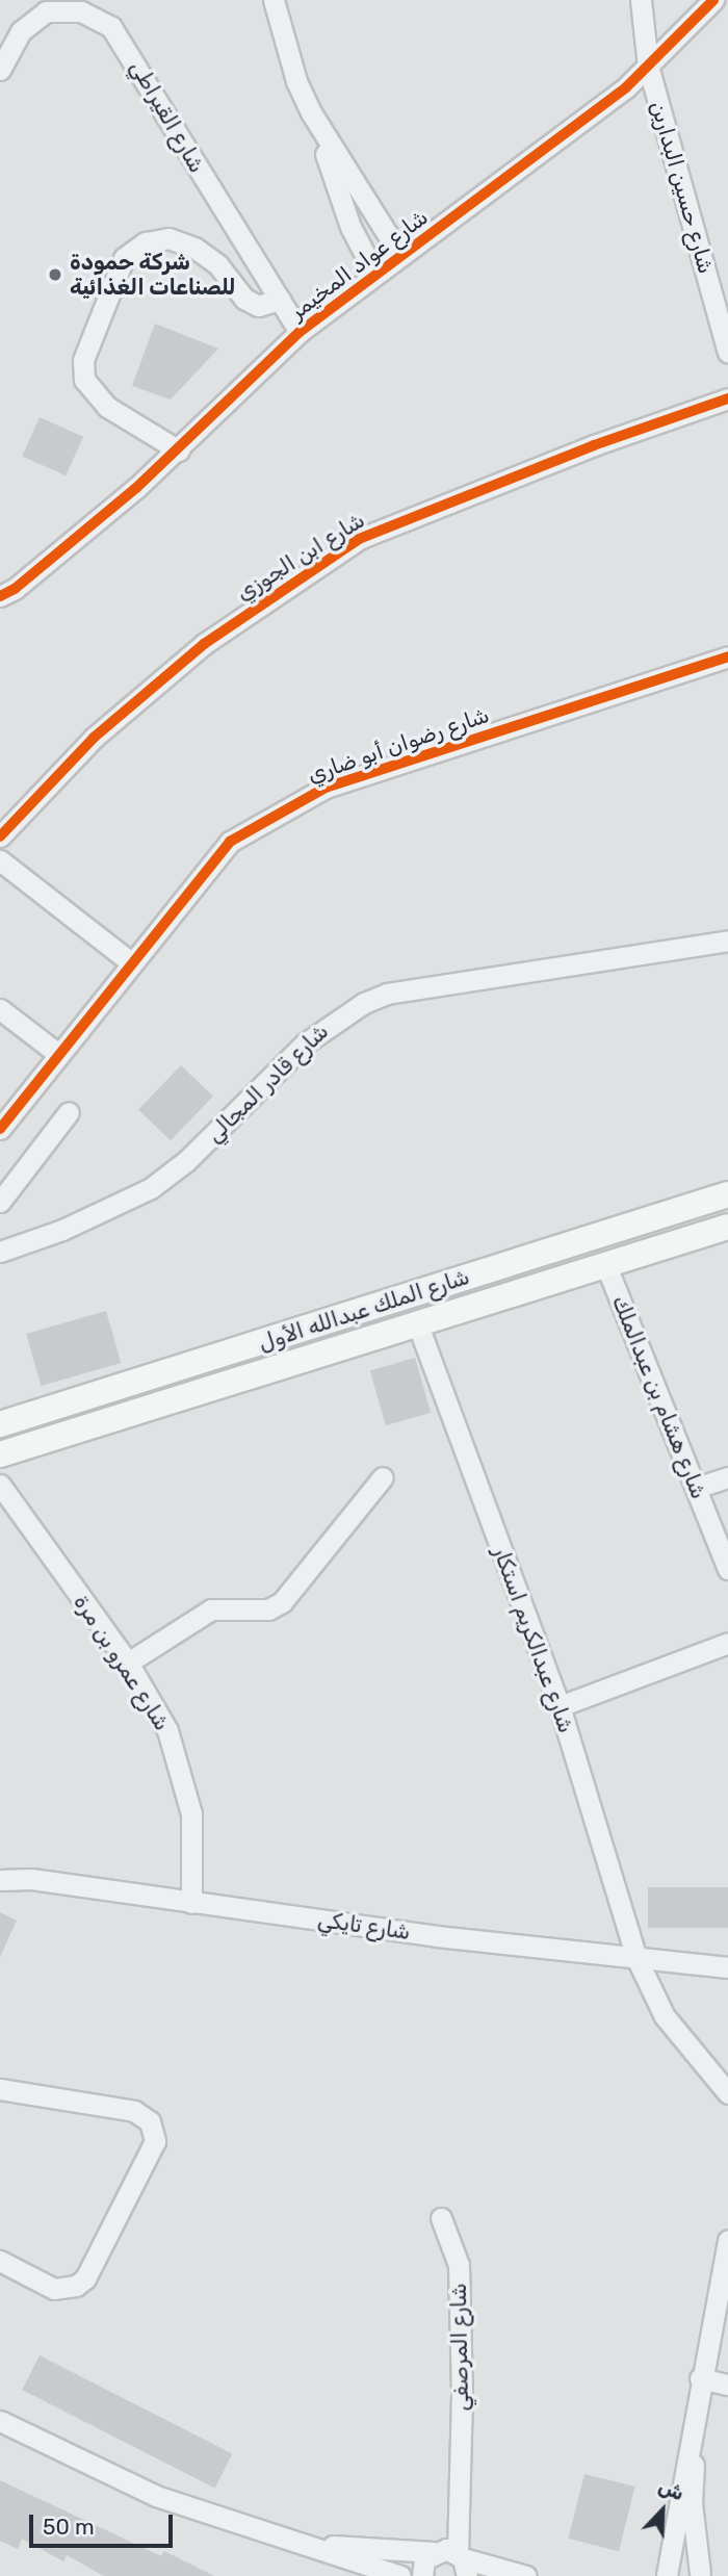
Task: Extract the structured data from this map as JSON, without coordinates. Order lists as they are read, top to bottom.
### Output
{
  "streets": {
    "main road": ["شارع الملك عبدالله الأول"],
    "street": [
      "شارع القيراطي",
      "شارع حسين البدارين",
      "شارع عواد المخيمر",
      "شارع ابن الجوزي",
      "شارع رضوان أبو ضاري",
      "شارع قادر المجالي",
      "شارع هشام بن عبدالملك",
      "شارع عبدالكريم استكار",
      "شارع عمرو بن مرة",
      "شارع تايكي",
      "شارع المرصفي"
    ]
  },
  "crossings": [
    ["شارع القيراطي", "شارع عواد المخيمر"],
    ["شارع حسين البدارين", "شارع عواد المخيمر"],
    ["شارع الملك عبدالله الأول", "شارع هشام بن عبدالملك"],
    ["شارع الملك عبدالله الأول", "شارع عبدالكريم استكار"],
    ["شارع عبدالكريم استكار", "شارع تايكي"],
    ["شارع عمرو بن مرة", "شارع تايكي"]
  ],
  "places": ["شركة حمودة للصناعات الغذائية"],
  "scale_bar": "50 m",
  "north": "top right"
}
